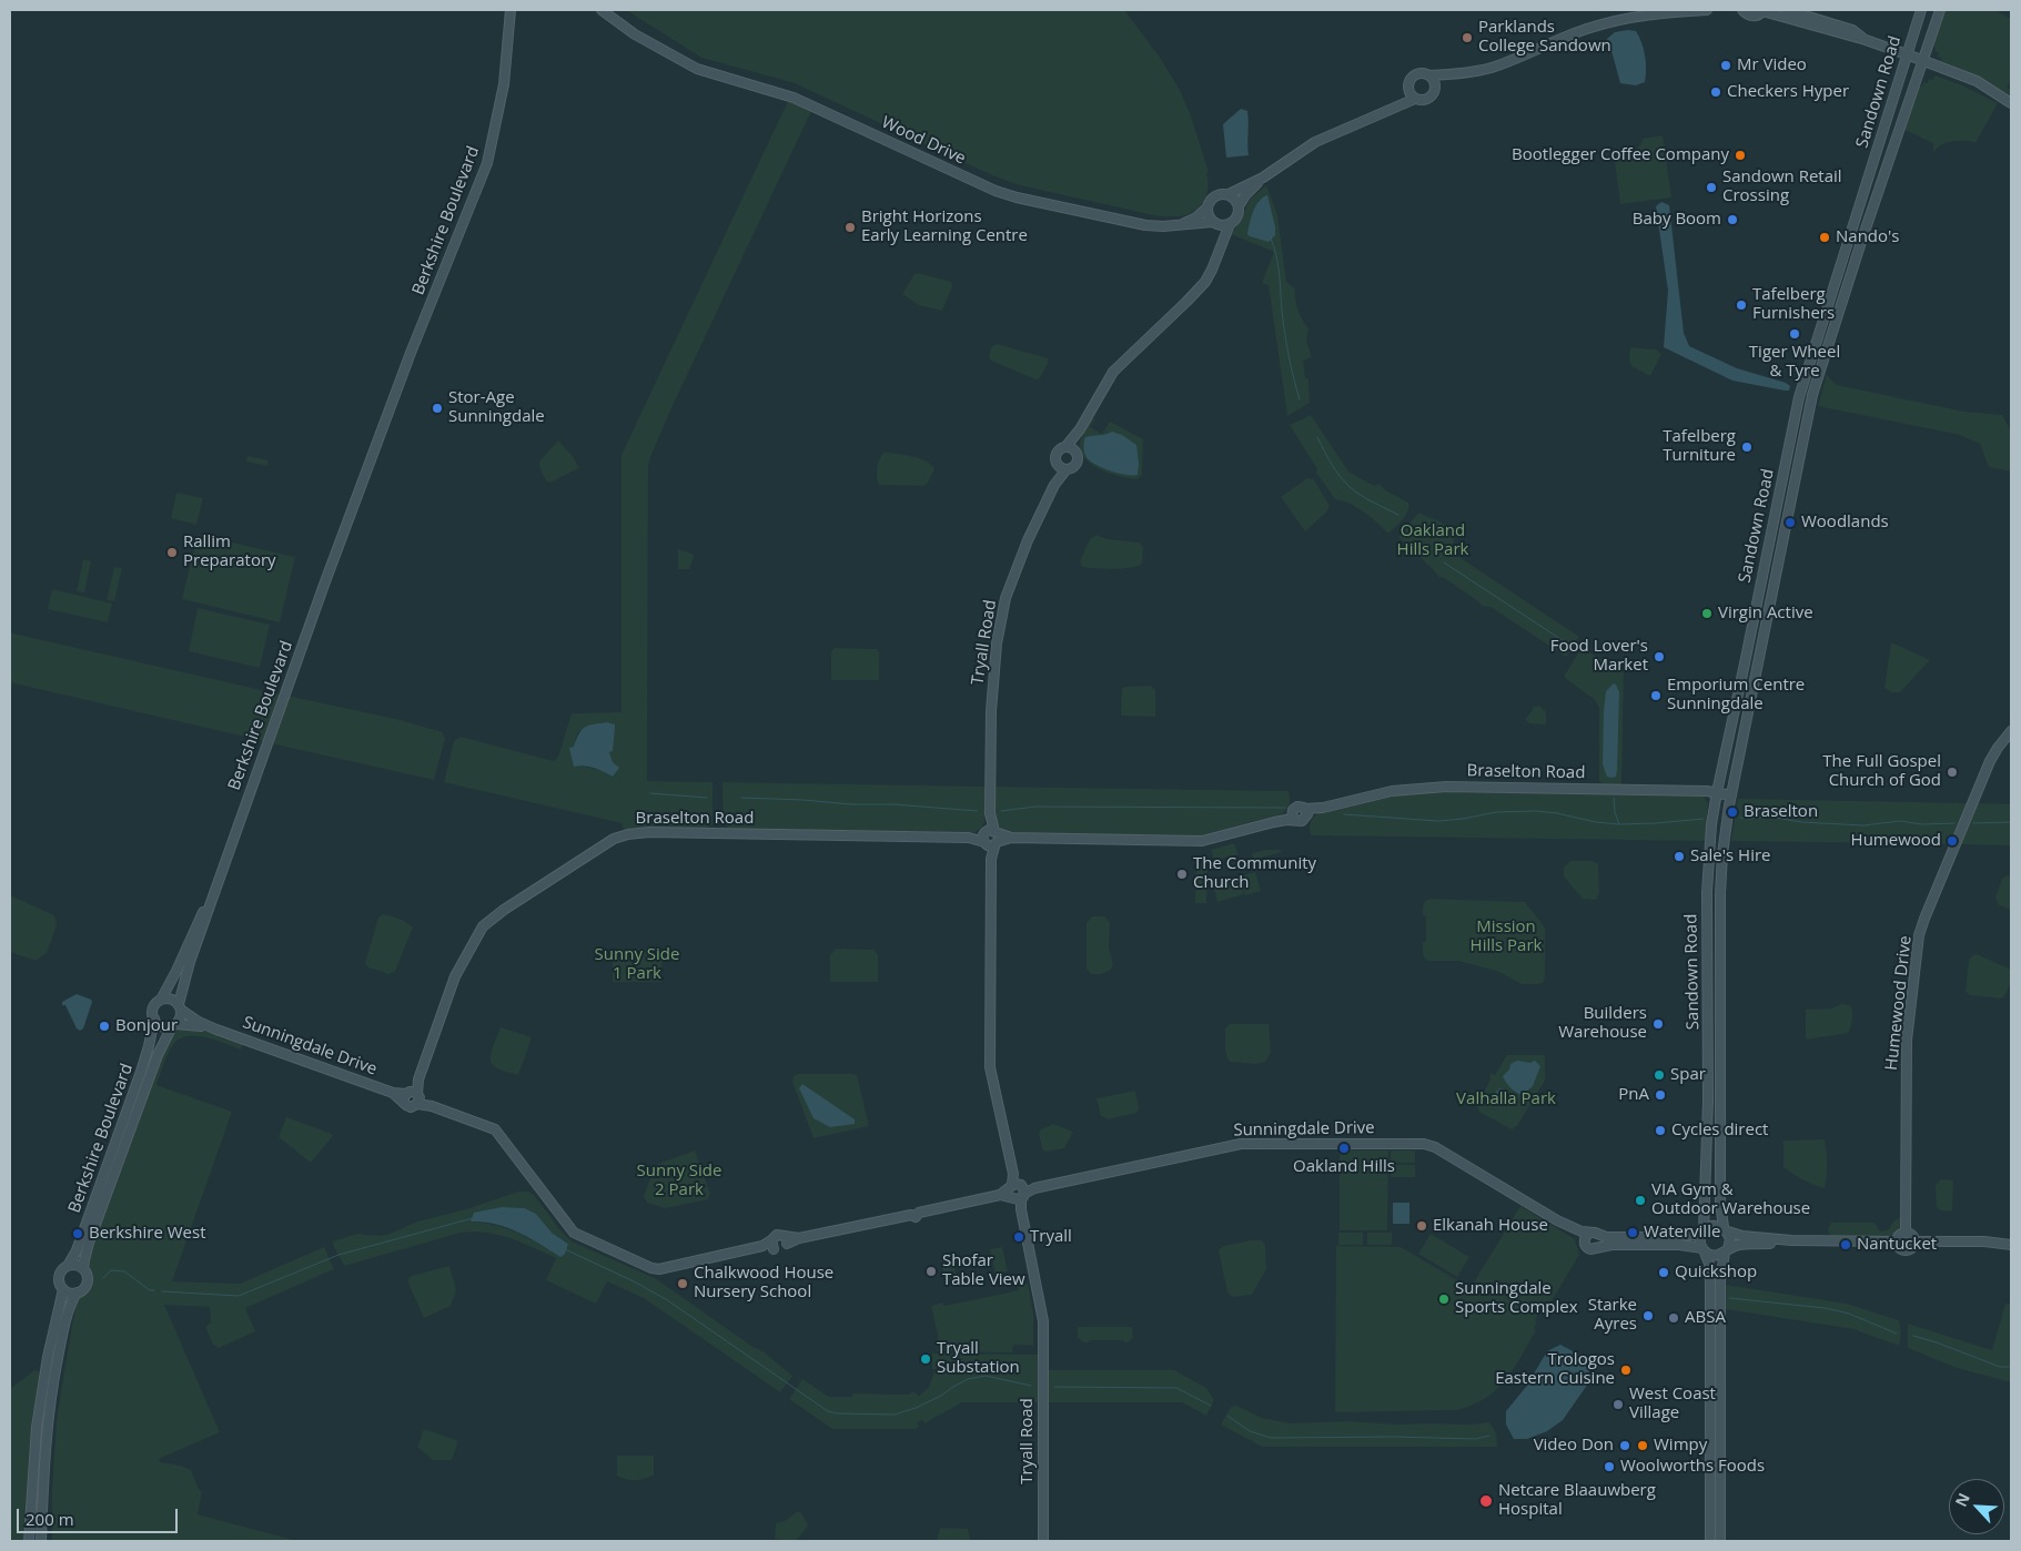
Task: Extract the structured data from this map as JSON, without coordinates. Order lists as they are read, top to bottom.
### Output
{
  "streets": {
    "street": [
      "Sandown Road",
      "Wood Drive",
      "Berkshire Boulevard",
      "Tryall Road",
      "Braselton Road",
      "Humewood Drive",
      "Sunningdale Drive"
    ]
  },
  "crossings": [
    ["Sandown Road", "Braselton Road"],
    ["Berkshire Boulevard", "Sunningdale Drive"],
    ["Tryall Road", "Braselton Road"],
    ["Tryall Road", "Sunningdale Drive"],
    ["Braselton Road", "Sunningdale Drive"]
  ],
  "parks": [
    "Oakland Hills Park",
    "Mission Hills Park",
    "Sunny Side 1 Park",
    "Valhalla Park",
    "Sunny Side 2 Park"
  ],
  "places": [
    "Parklands College Sandown",
    "Mr Video",
    "Checkers Hyper",
    "Bootlegger Coffee Company",
    "Sandown Retail Crossing",
    "Baby Boom",
    "Bright Horizons Early Learning Centre",
    "Nando's",
    "Tafelberg Furnishers",
    "Tiger Wheel & Tyre",
    "Stor-Age Sunningdale",
    "Tafelberg Turniture",
    "Woodlands",
    "Rallim Preparatory",
    "Virgin Active",
    "Food Lover's Market",
    "Emporium Centre Sunningdale",
    "The Full Gospel Church of God",
    "Braselton",
    "Humewood",
    "Sale's Hire",
    "The Community Church",
    "Builders Warehouse",
    "Bonjour",
    "Spar",
    "PnA",
    "Cycles direct",
    "Oakland Hills",
    "VIA Gym & Outdoor Warehouse",
    "Elkanah House",
    "Waterville",
    "Berkshire West",
    "Tryall",
    "Nantucket",
    "Shofar Table View",
    "Quickshop",
    "Chalkwood House Nursery School",
    "Sunningdale Sports Complex",
    "Starke Ayres",
    "ABSA",
    "Tryall Substation",
    "Trologos Eastern Cuisine",
    "West Coast Village",
    "Video Don",
    "Wimpy",
    "Woolworths Foods",
    "Netcare Blaauwberg Hospital"
  ],
  "scale_bar": "200 m",
  "north": "top left"
}
